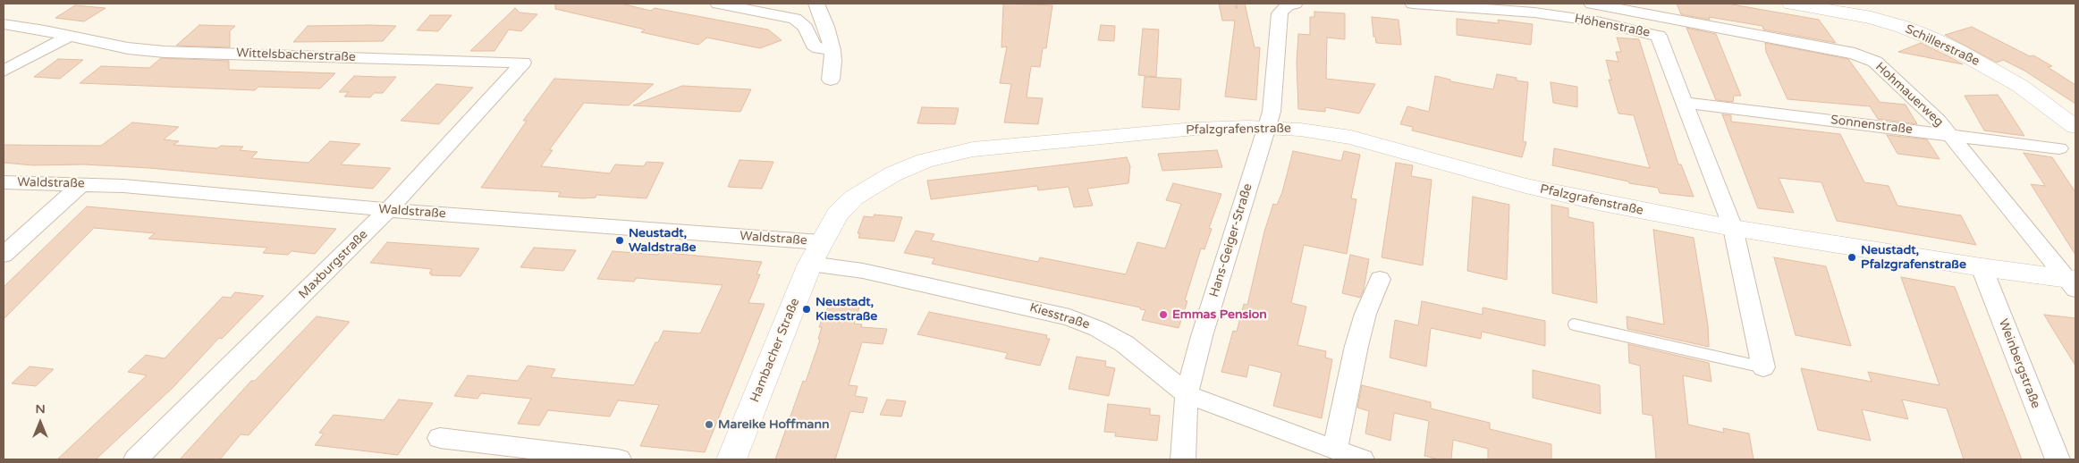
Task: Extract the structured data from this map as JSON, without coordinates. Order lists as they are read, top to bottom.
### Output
{
  "streets": {
    "street": [
      "Höhenstraße",
      "Schillerstraße",
      "Wittelsbacherstraße",
      "Hohmauerweg",
      "Sonnenstraße",
      "Pfalzgrafenstraße",
      "Waldstraße",
      "Hans-Geiger-Straße",
      "Maxburgstraße",
      "Kiesstraße",
      "Hambacher Straße",
      "Weinbergstraße"
    ]
  },
  "crossings": [
    ["Höhenstraße", "Sonnenstraße"],
    ["Höhenstraße", "Pfalzgrafenstraße"],
    ["Wittelsbacherstraße", "Maxburgstraße"],
    ["Hohmauerweg", "Sonnenstraße"],
    ["Hohmauerweg", "Pfalzgrafenstraße"],
    ["Pfalzgrafenstraße", "Waldstraße"],
    ["Pfalzgrafenstraße", "Hans-Geiger-Straße"],
    ["Pfalzgrafenstraße", "Kiesstraße"],
    ["Pfalzgrafenstraße", "Hambacher Straße"],
    ["Pfalzgrafenstraße", "Weinbergstraße"],
    ["Waldstraße", "Maxburgstraße"],
    ["Waldstraße", "Kiesstraße"],
    ["Waldstraße", "Hambacher Straße"],
    ["Hans-Geiger-Straße", "Kiesstraße"],
    ["Kiesstraße", "Hambacher Straße"]
  ],
  "places": [
    "Neustadt, Waldstraße",
    "Neustadt, Pfalzgrafenstraße",
    "Neustadt, Kiesstraße",
    "Emmas Pension",
    "Mareike Hoffmann"
  ],
  "north": "top"
}
